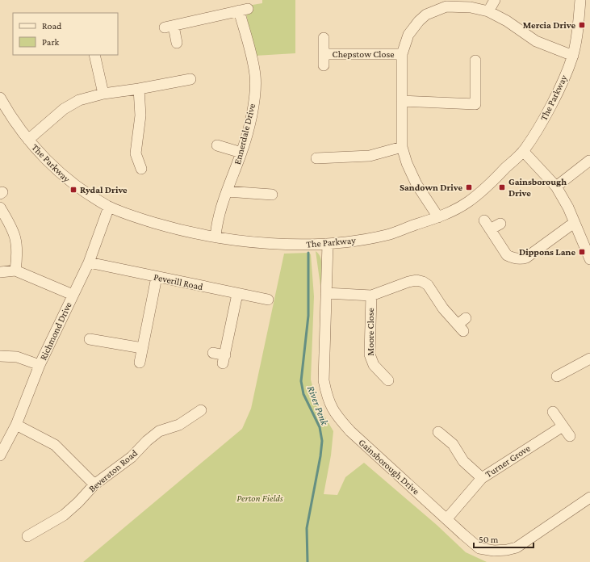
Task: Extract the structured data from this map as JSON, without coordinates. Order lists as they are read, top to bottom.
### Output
{
  "streets": {
    "street": [
      "Chepstow Close",
      "The Parkway",
      "Ennerdale Drive",
      "Peverill Road",
      "Richmond Drive",
      "Moore Close",
      "Turner Grove",
      "Gainsborough Drive",
      "Beverston Road"
    ]
  },
  "crossings": [
    ["The Parkway", "Ennerdale Drive"],
    ["The Parkway", "Richmond Drive"],
    ["The Parkway", "Gainsborough Drive"],
    ["Peverill Road", "Richmond Drive"],
    ["Turner Grove", "Gainsborough Drive"]
  ],
  "water": ["River Penk"],
  "parks": ["Perton Fields"],
  "places": {
    "transit": [
      "Mercia Drive",
      "Sandown Drive",
      "Gainsborough Drive",
      "Rydal Drive",
      "Dippons Lane"
    ]
  },
  "legend": ["Road", "Park"],
  "scale_bar": "50 m"
}
